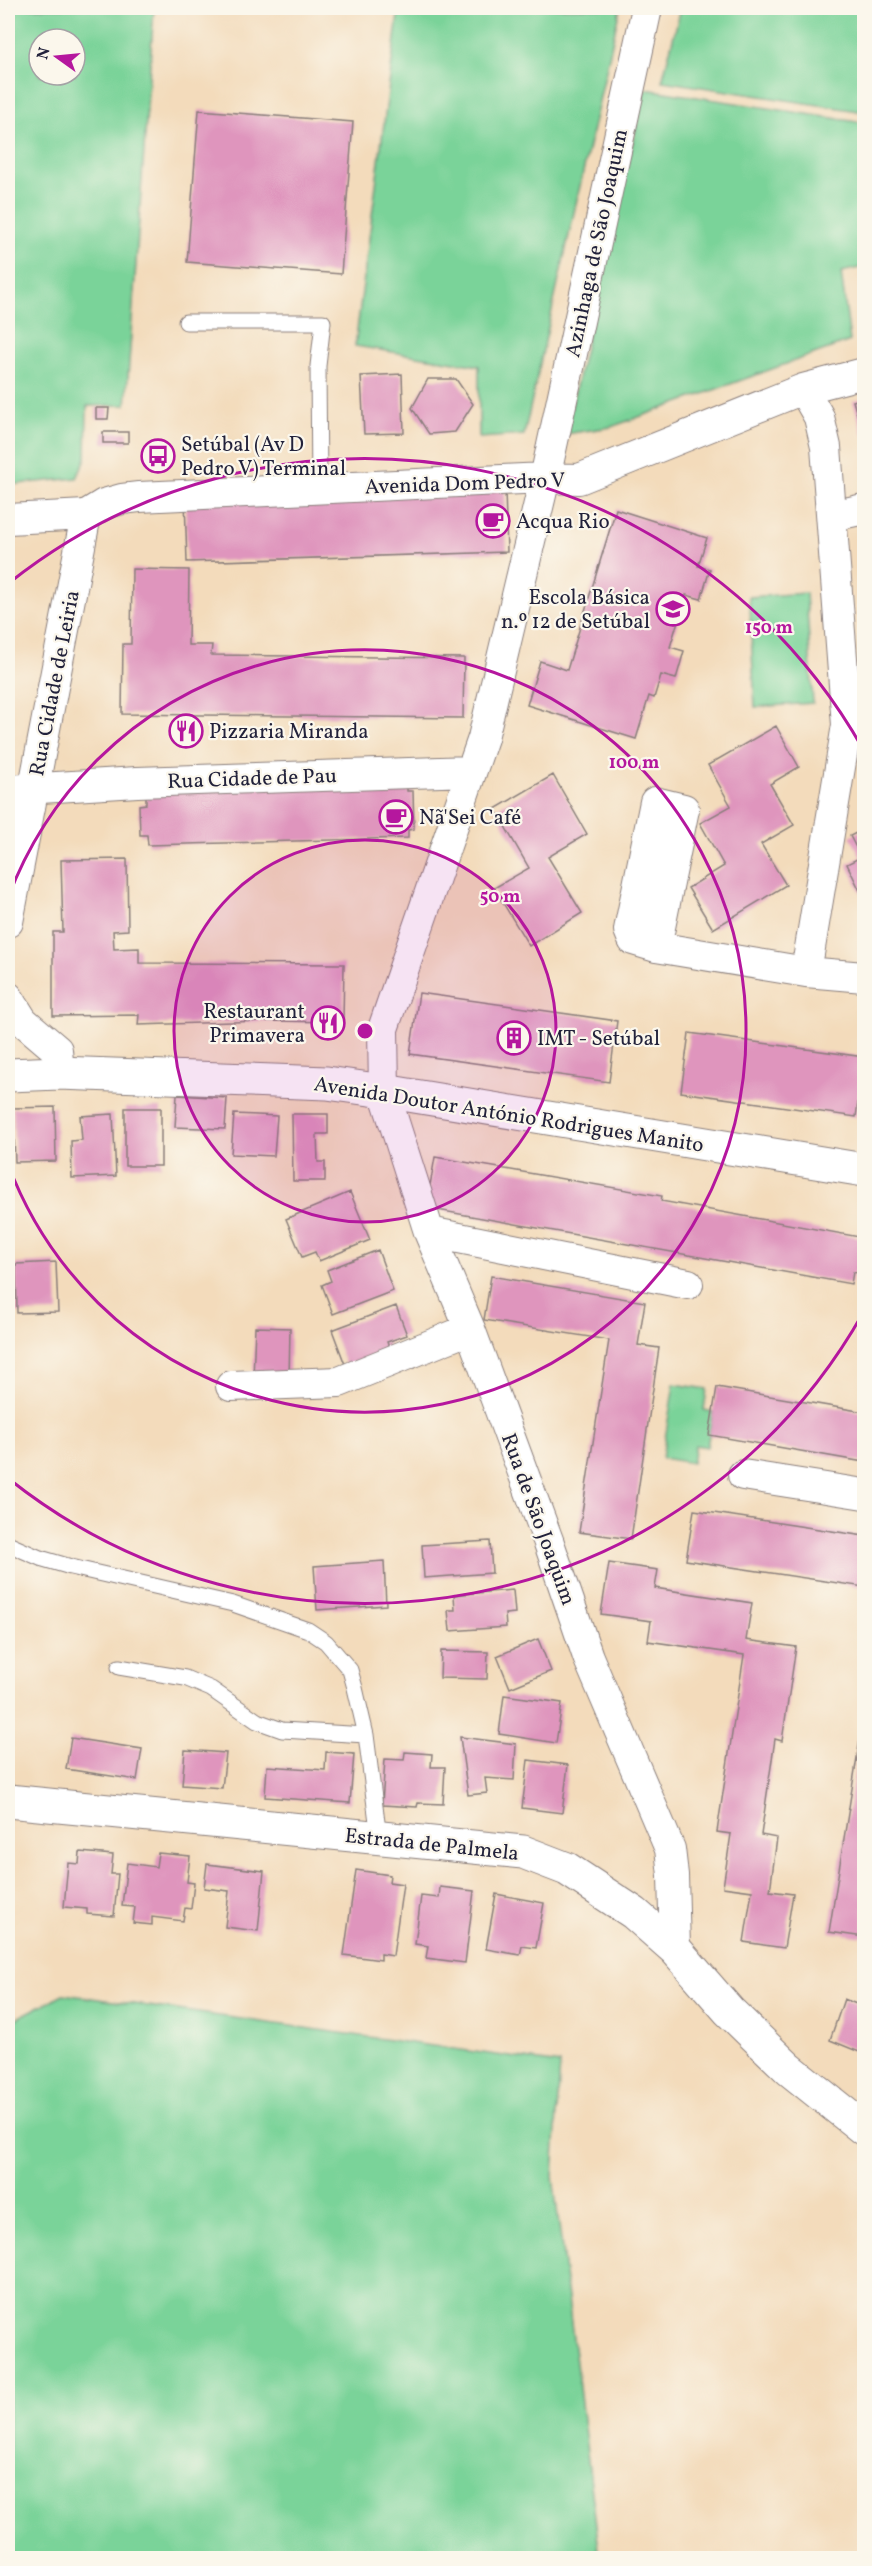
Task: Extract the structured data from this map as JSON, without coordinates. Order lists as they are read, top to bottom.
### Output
{
  "streets": {
    "street": [
      "Azinhaga de São Joaquim",
      "Avenida Dom Pedro V",
      "Rua Cidade de Leiria",
      "Rua Cidade de Pau",
      "Avenida Doutor António Rodrigues Manito",
      "Rua de São Joaquim",
      "Estrada de Palmela"
    ]
  },
  "crossings": [
    ["Azinhaga de São Joaquim", "Avenida Dom Pedro V"],
    ["Azinhaga de São Joaquim", "Rua Cidade de Pau"],
    ["Azinhaga de São Joaquim", "Rua de São Joaquim"],
    ["Avenida Dom Pedro V", "Rua Cidade de Leiria"],
    ["Rua Cidade de Leiria", "Rua Cidade de Pau"],
    ["Rua Cidade de Pau", "Rua de São Joaquim"],
    ["Avenida Doutor António Rodrigues Manito", "Rua de São Joaquim"],
    ["Rua de São Joaquim", "Estrada de Palmela"]
  ],
  "places": {
    "bus stop": ["Setúbal (Av D Pedro V) Terminal"],
    "cafe": ["Acqua Rio", "Nã'Sei Café"],
    "school or university": ["Escola Básica n.º 12 de Setúbal"],
    "restaurant": ["Pizzaria Miranda", "Restaurant Primavera"],
    "building": ["IMT - Setúbal"]
  },
  "north": "left",
  "rings": ["150 m", "100 m", "50 m"]
}
